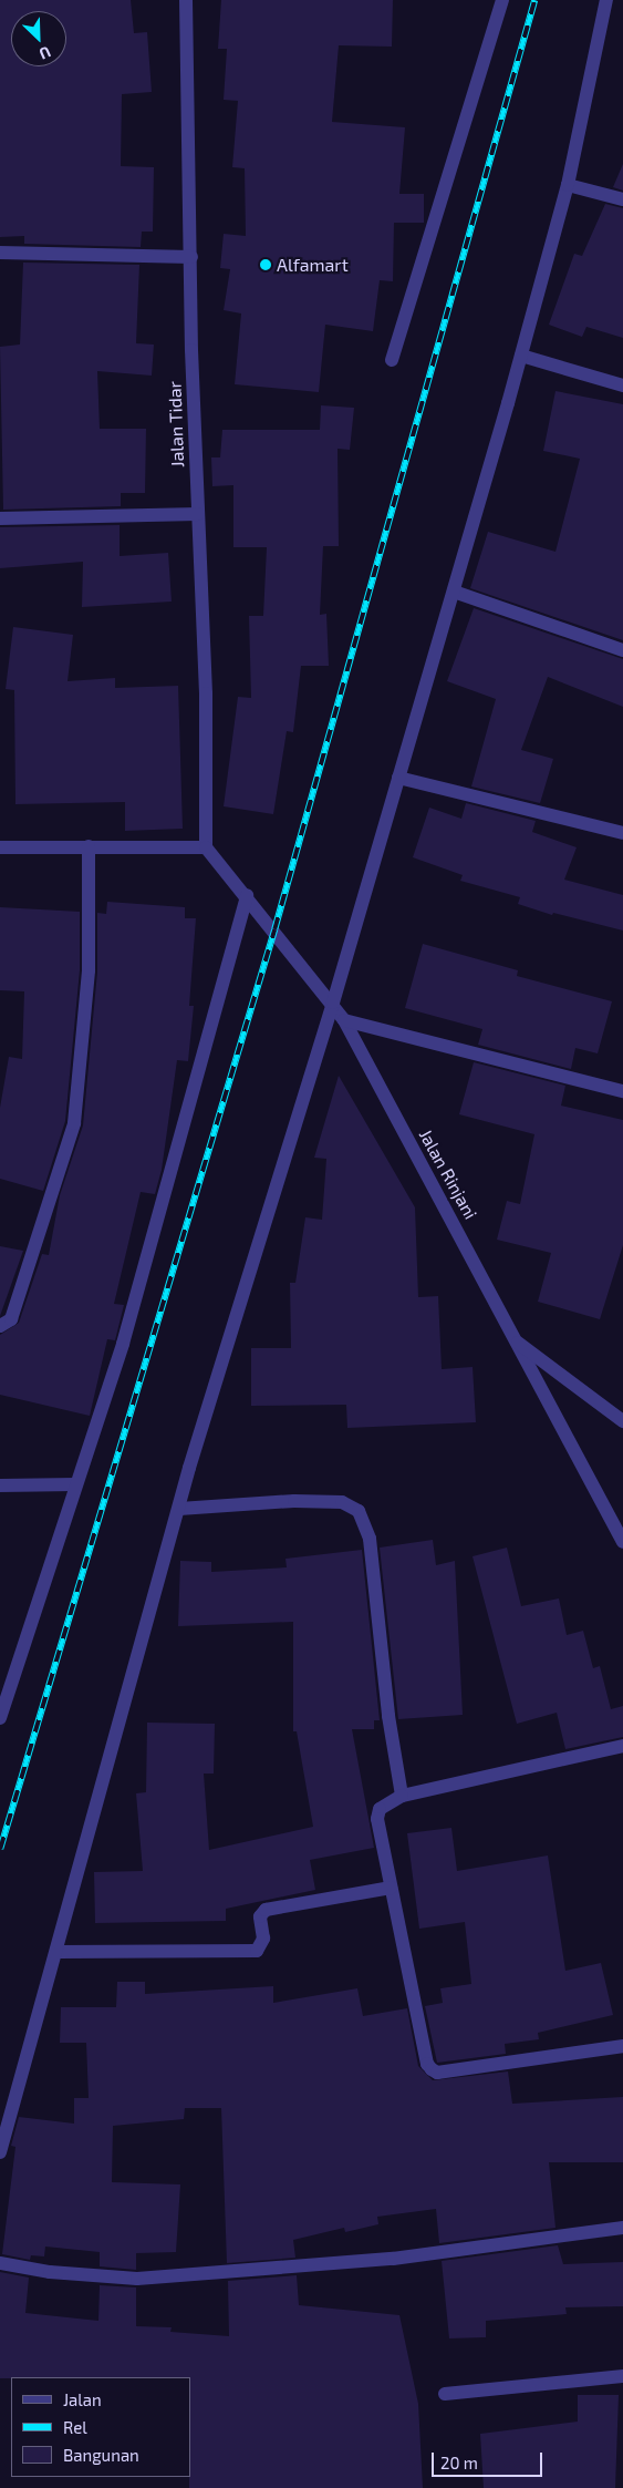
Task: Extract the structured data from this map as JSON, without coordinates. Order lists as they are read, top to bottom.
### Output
{
  "streets": {
    "street": ["Jalan Tidar", "Jalan Rinjani"]
  },
  "crossings": [
    ["Jalan Tidar", "Jalan Rinjani"]
  ],
  "places": ["Alfamart"],
  "legend": ["Jalan", "Rel", "Bangunan"],
  "scale_bar": "20 m",
  "north": "bottom right"
}
